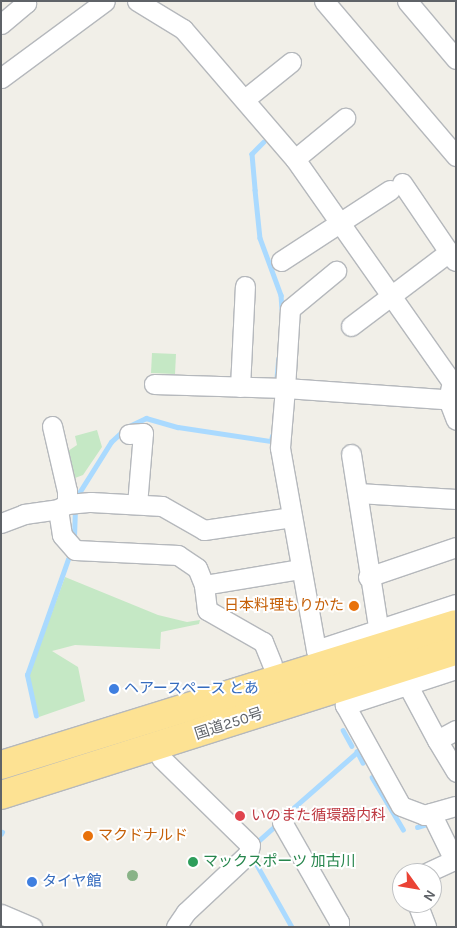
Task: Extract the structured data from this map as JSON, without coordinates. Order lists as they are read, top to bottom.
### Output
{
  "streets": {
    "highway": ["国道250号"]
  },
  "places": [
    "日本料理もりかた",
    "ヘアースペース とあ",
    "いのまた循環器内科",
    "マクドナルド",
    "マックスポーツ 加古川",
    "タイヤ館"
  ],
  "north": "bottom right"
}
